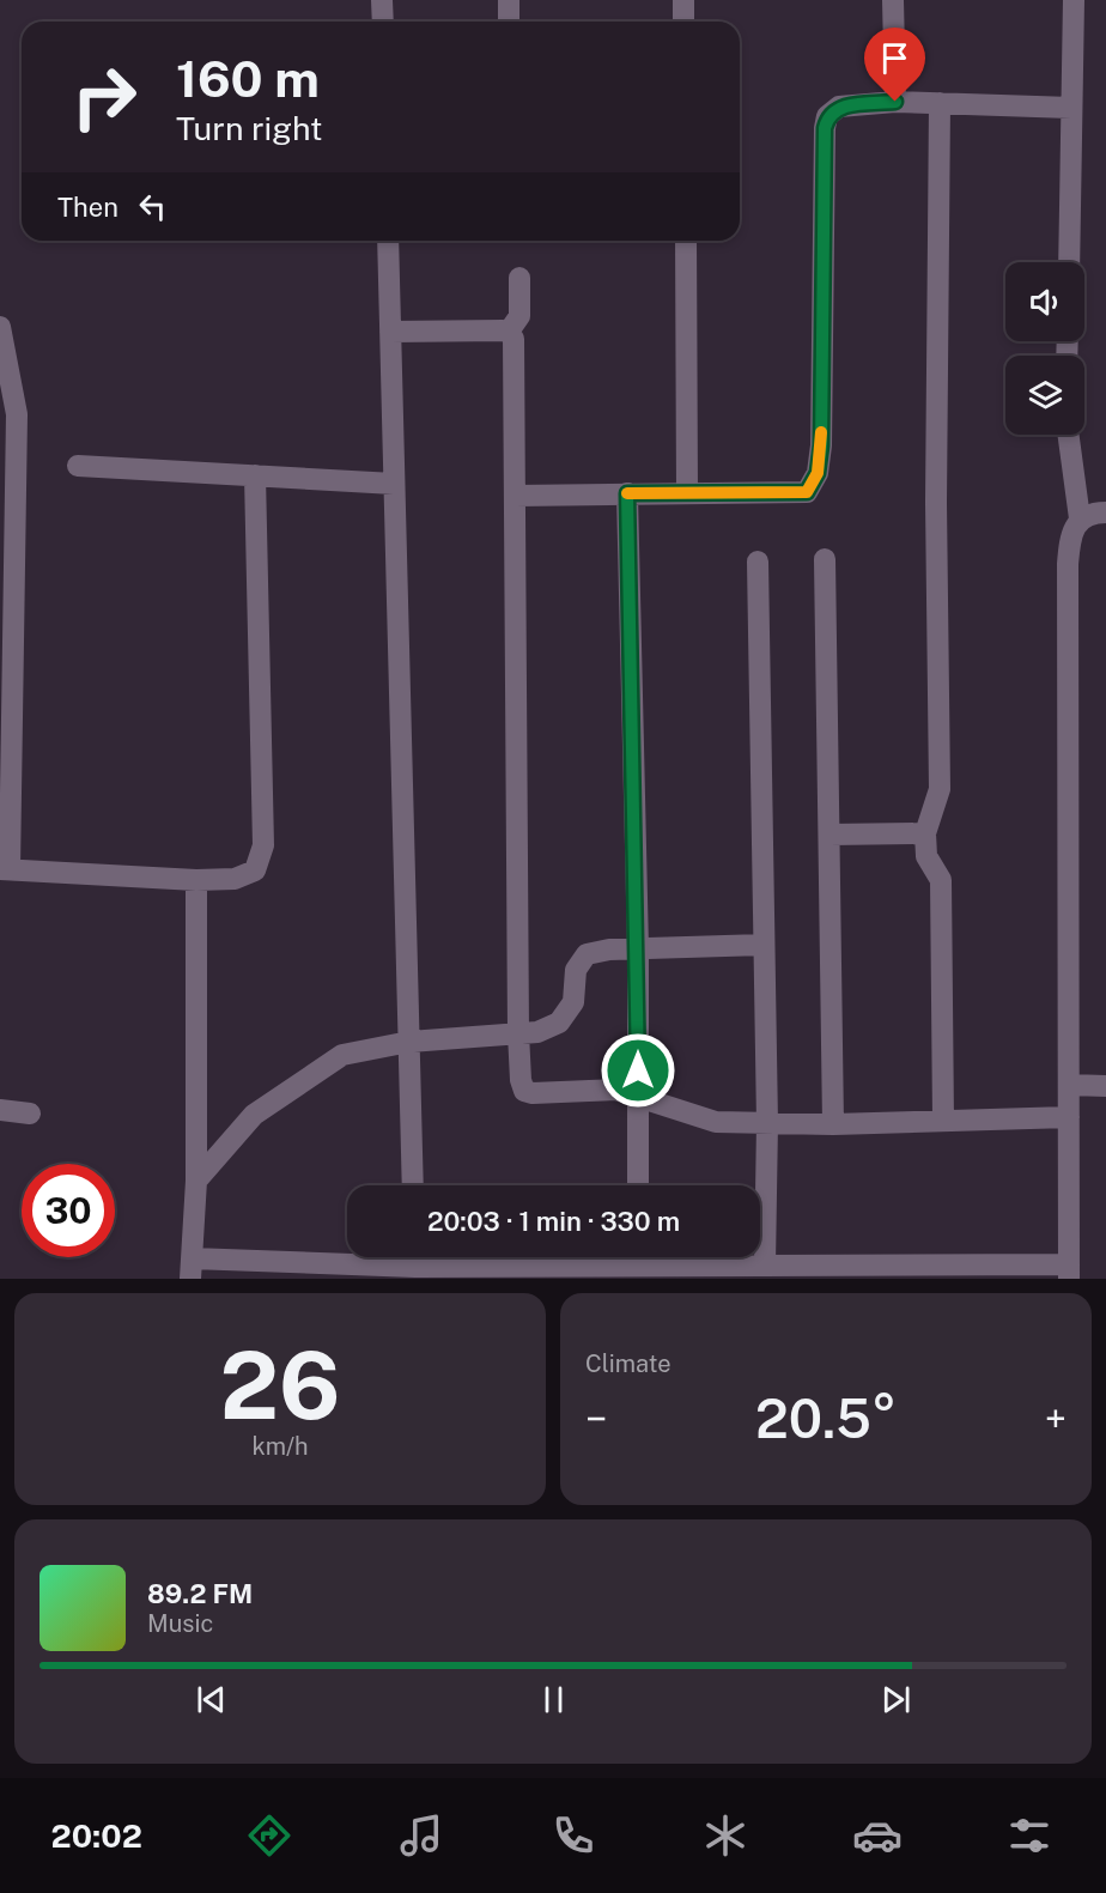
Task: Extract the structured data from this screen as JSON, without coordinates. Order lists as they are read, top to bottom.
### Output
{
  "page": {
    "turn": ["160 m", "Turn right"],
    "then": "Then",
    "limit": "30",
    "trip": "20:03 · 1 min · 330 m",
    "tile": [
      ["26", "km/h"],
      "Climate"
    ],
    "heat": ["−", "20.5°", "+"],
    "song": ["89.2 FM", "Music"],
    "tabs": "20:02"
  }
}
